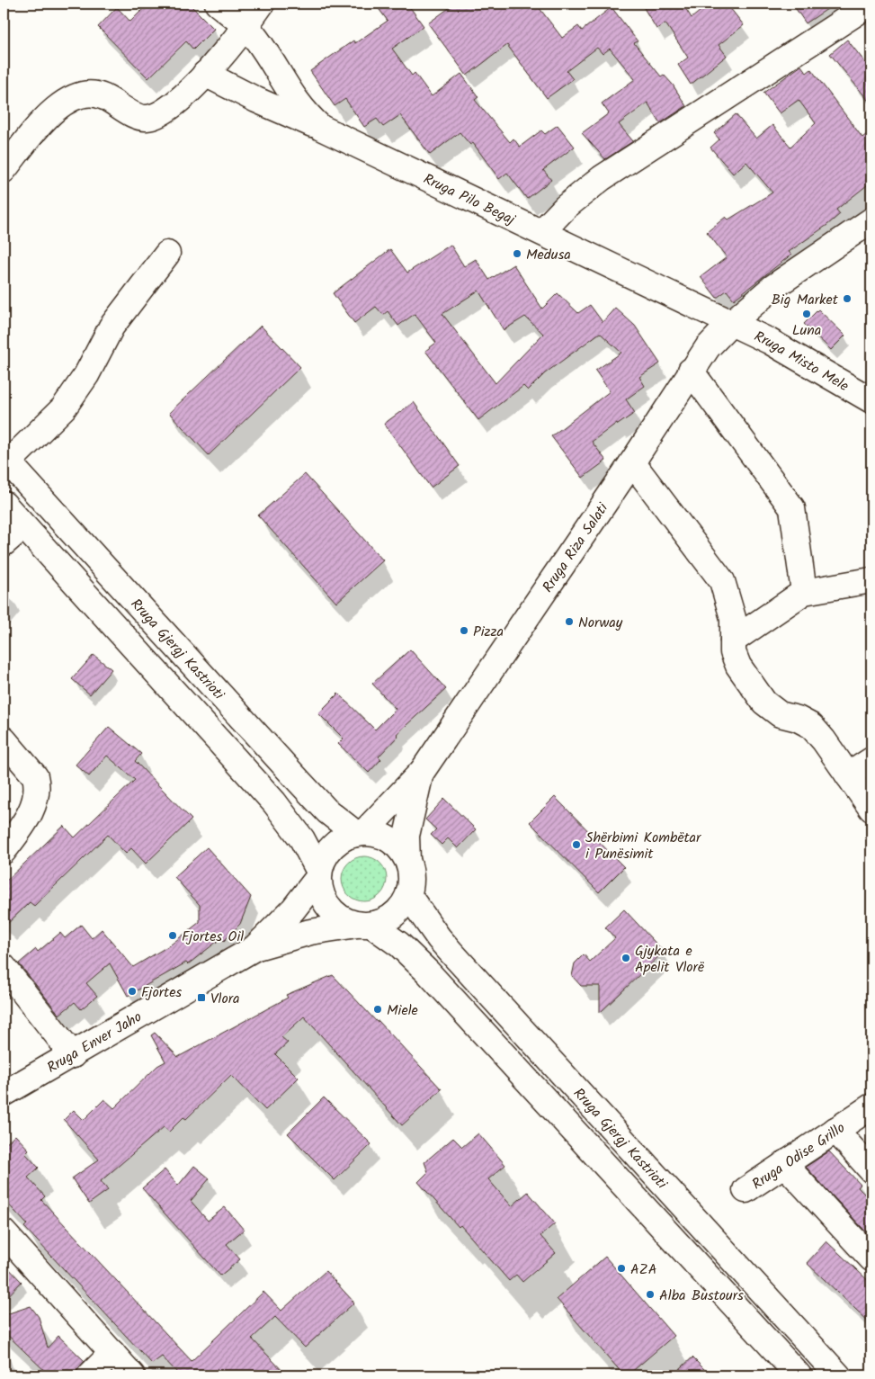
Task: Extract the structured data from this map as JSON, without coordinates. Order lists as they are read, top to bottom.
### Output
{
  "streets": {
    "street": [
      "Rruga Pilo Begaj",
      "Rruga Misto Mele",
      "Rruga Riza Salati",
      "Rruga Gjergj Kastrioti",
      "Rruga Enver Jaho",
      "Rruga Odise Grillo"
    ]
  },
  "crossings": [
    ["Rruga Pilo Begaj", "Rruga Misto Mele"],
    ["Rruga Pilo Begaj", "Rruga Riza Salati"],
    ["Rruga Misto Mele", "Rruga Riza Salati"]
  ],
  "places": {
    "other": [
      "Medusa",
      "Big Market",
      "Luna",
      "Norway",
      "Pizza",
      "Shërbimi Kombëtar i Punësimit",
      "Fjortes Oil",
      "Gjykata e Apelit Vlorë",
      "Fjortes",
      "Miele",
      "AZA",
      "Alba Bustours"
    ],
    "transit": ["Vlora"]
  }
}
